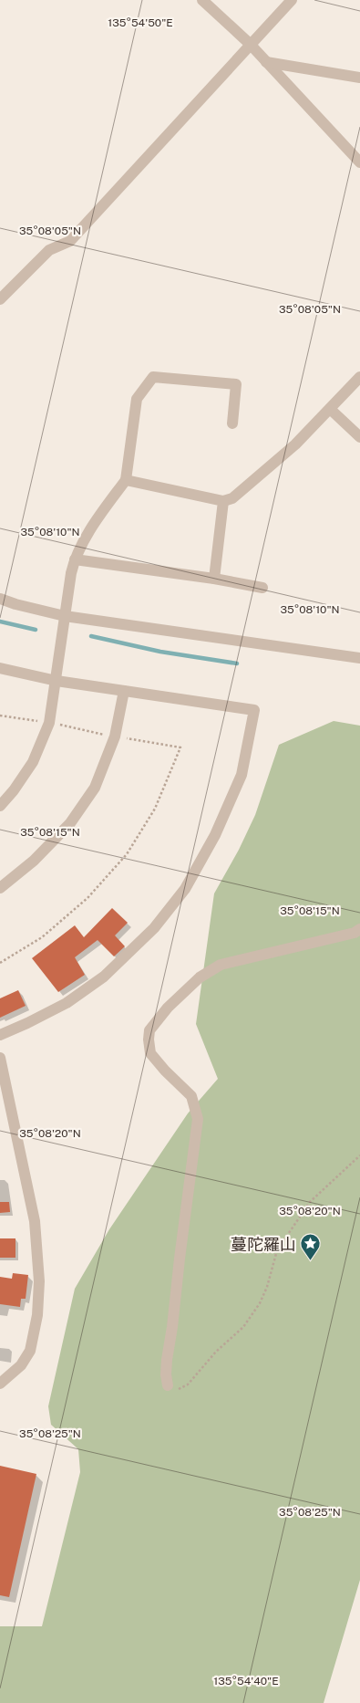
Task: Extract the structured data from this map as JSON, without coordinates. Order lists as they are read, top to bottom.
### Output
{
  "places": {
    "place": ["蔓陀羅山"]
  },
  "coordinates": [
    "135°54'50\"E",
    "35°08'05\"N",
    "35°08'10\"N",
    "35°08'15\"N",
    "35°08'20\"N",
    "35°08'25\"N",
    "135°54'40\"E"
  ]
}
